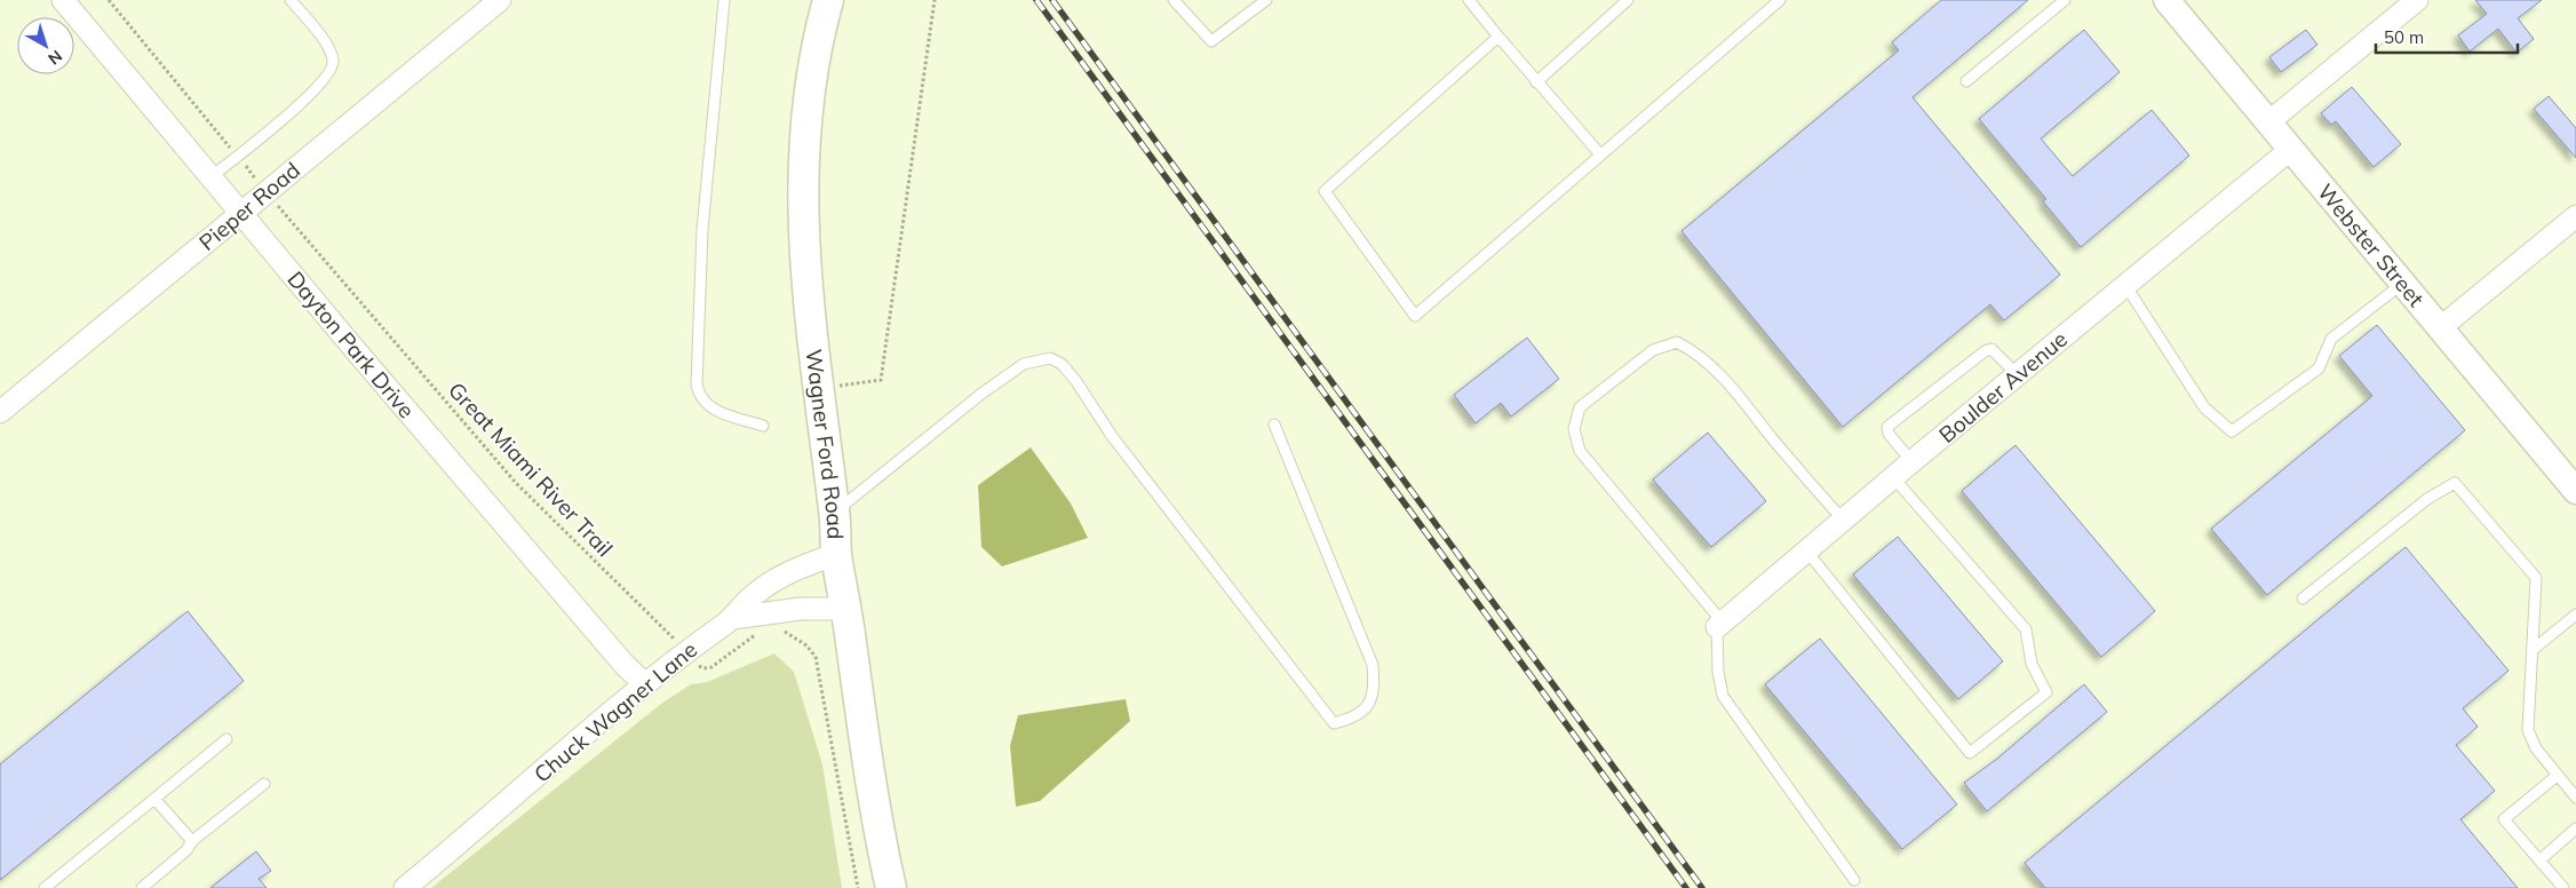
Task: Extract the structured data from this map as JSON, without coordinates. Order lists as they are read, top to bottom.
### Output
{
  "streets": {
    "main road": ["Wagner Ford Road"],
    "street": [
      "Pieper Road",
      "Webster Street",
      "Dayton Park Drive",
      "Boulder Avenue",
      "Chuck Wagner Lane"
    ],
    "path": ["Great Miami River Trail"]
  },
  "crossings": [
    ["Pieper Road", "Dayton Park Drive"],
    ["Pieper Road", "Great Miami River Trail"],
    ["Webster Street", "Boulder Avenue"],
    ["Dayton Park Drive", "Chuck Wagner Lane"],
    ["Wagner Ford Road", "Chuck Wagner Lane"],
    ["Great Miami River Trail", "Chuck Wagner Lane"]
  ],
  "scale_bar": "50 m",
  "north": "bottom right"
}
